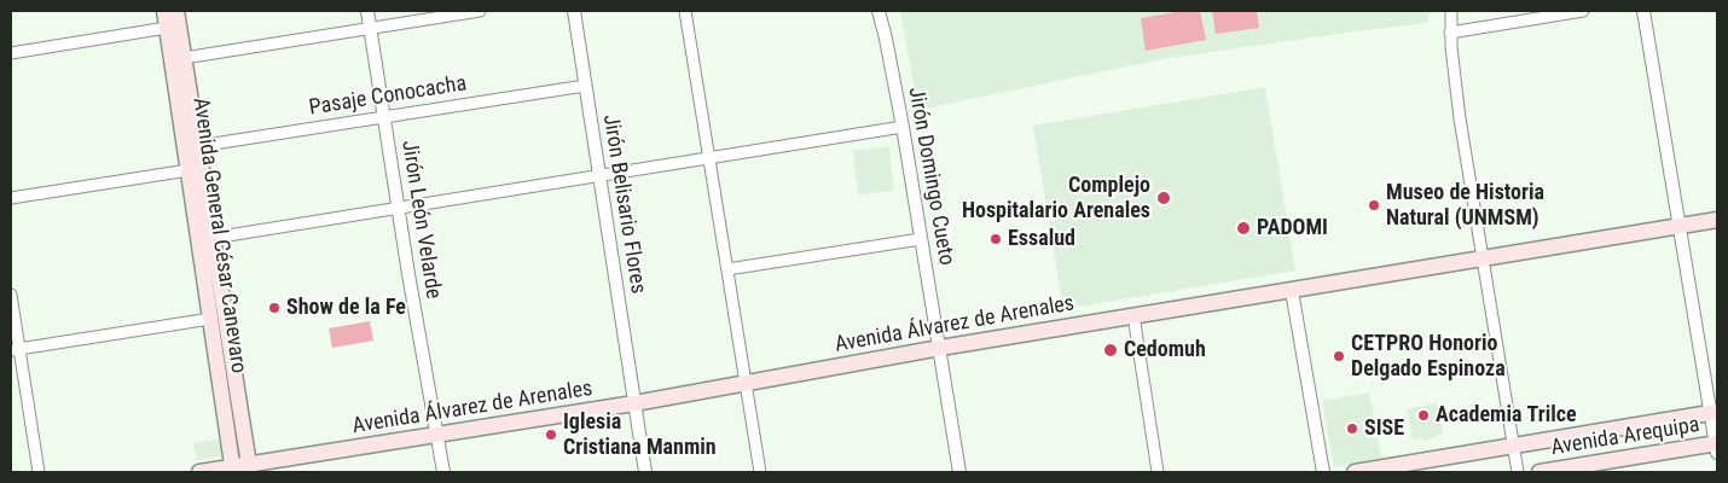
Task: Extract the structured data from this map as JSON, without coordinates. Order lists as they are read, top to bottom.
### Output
{
  "streets": {
    "main road": ["Avenida General César Canevaro", "Avenida Álvarez de Arenales", "Avenida Arequipa"],
    "street": [
      "Pasaje Conocacha",
      "Jirón Domingo Cueto",
      "Jirón Belisario Flores",
      "Jirón León Velarde"
    ]
  },
  "crossings": [
    ["Pasaje Conocacha", "Jirón Belisario Flores"],
    ["Pasaje Conocacha", "Jirón León Velarde"],
    ["Pasaje Conocacha", "Avenida General César Canevaro"],
    ["Jirón Domingo Cueto", "Avenida Álvarez de Arenales"],
    ["Jirón Belisario Flores", "Avenida Álvarez de Arenales"],
    ["Jirón León Velarde", "Avenida Álvarez de Arenales"],
    ["Avenida General César Canevaro", "Avenida Álvarez de Arenales"]
  ],
  "places": [
    "Complejo Hospitalario Arenales",
    "Museo de Historia Natural (UNMSM)",
    "PADOMI",
    "Essalud",
    "Show de la Fe",
    "Cedomuh",
    "CETPRO Honorio Delgado Espinoza",
    "Academia Trilce",
    "SISE",
    "Iglesia Cristiana Manmin"
  ]
}
